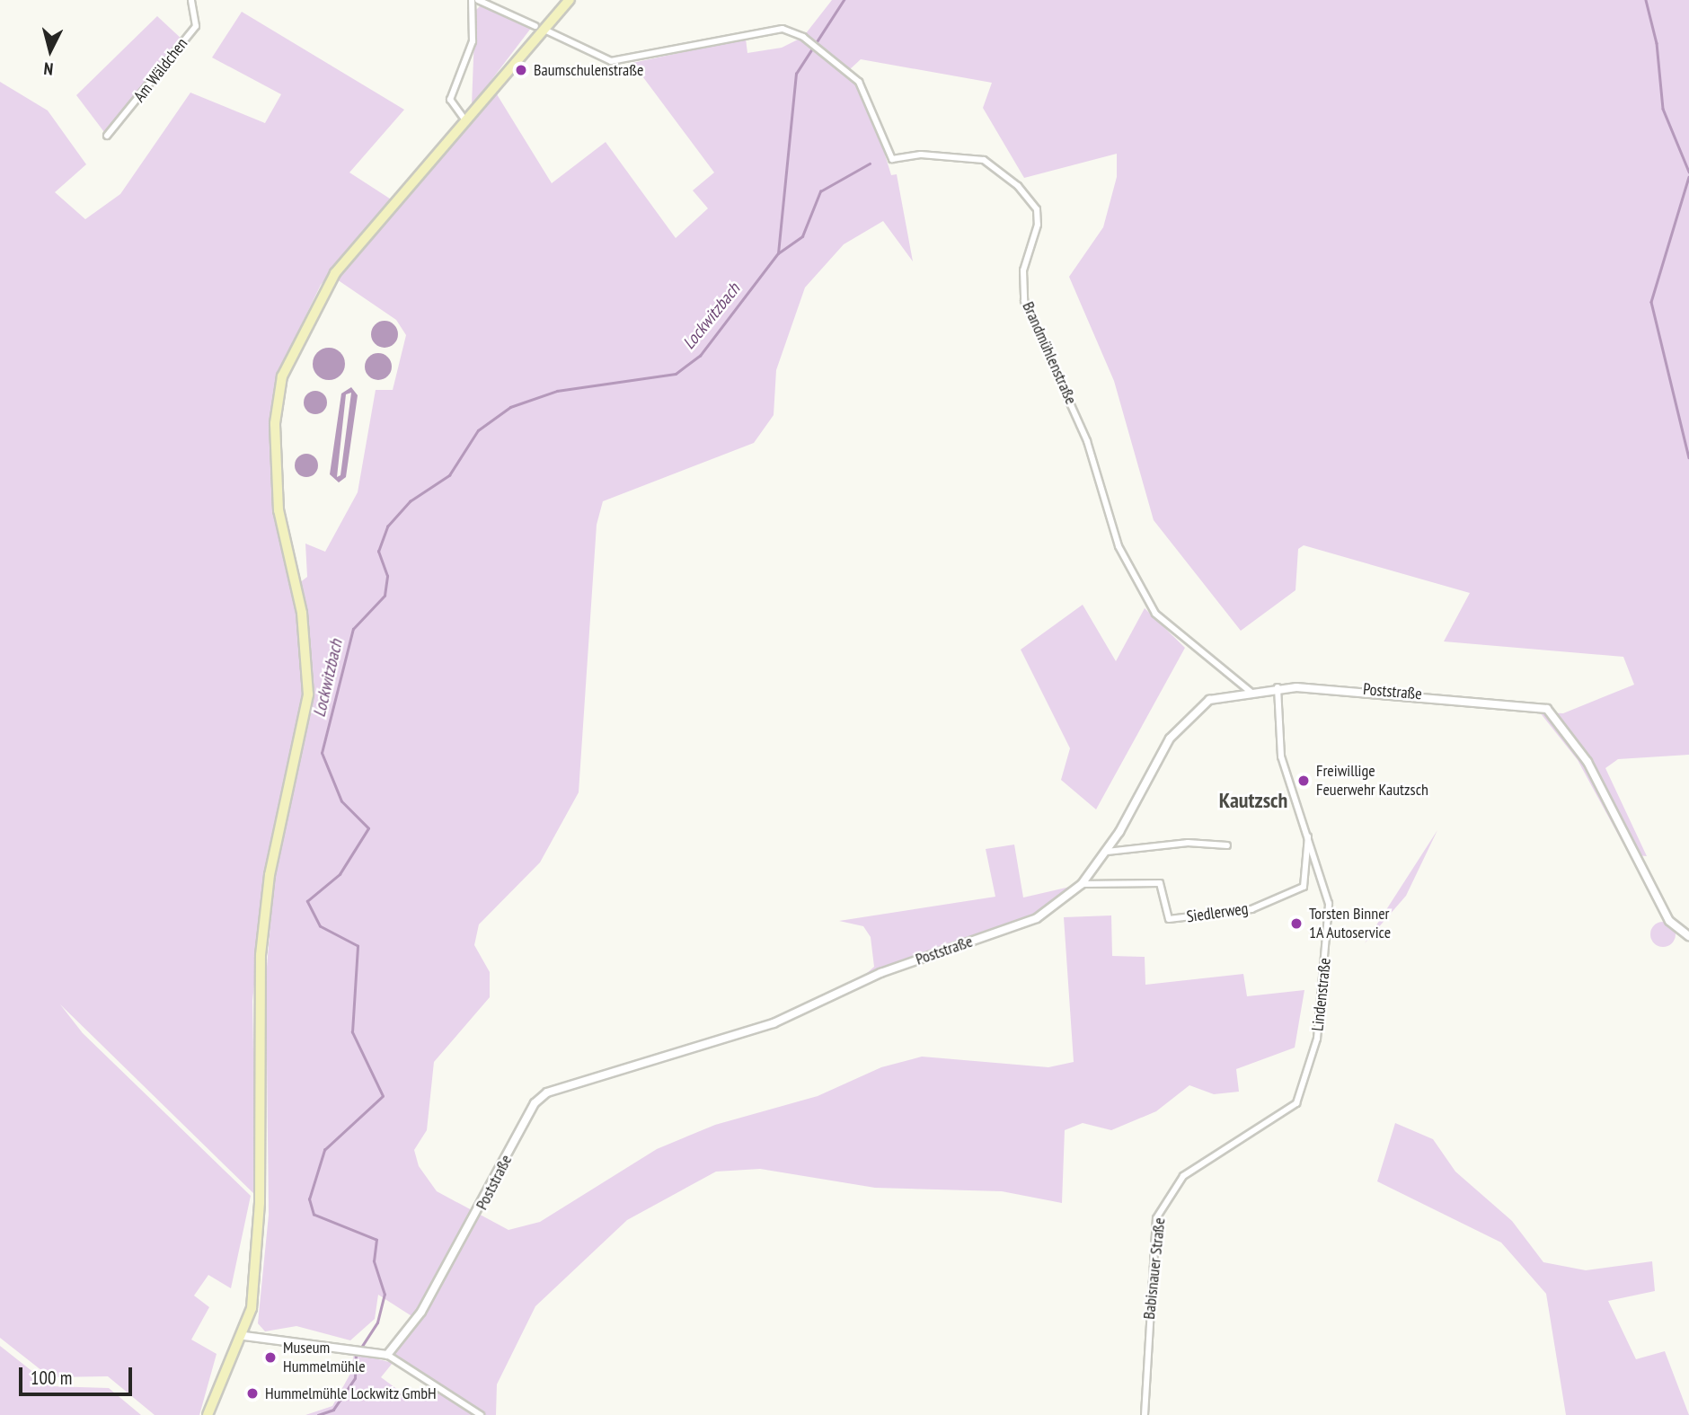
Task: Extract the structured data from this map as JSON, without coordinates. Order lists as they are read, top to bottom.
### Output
{
  "streets": {
    "street": [
      "Am Wäldchen",
      "Brandmühlenstraße",
      "Poststraße",
      "Siedlerweg",
      "Lindenstraße",
      "Babisnauer Straße"
    ]
  },
  "crossings": [
    ["Brandmühlenstraße", "Poststraße"],
    ["Poststraße", "Siedlerweg"],
    ["Poststraße", "Lindenstraße"],
    ["Siedlerweg", "Lindenstraße"],
    ["Lindenstraße", "Babisnauer Straße"]
  ],
  "districts": ["Kautzsch"],
  "water": ["Lockwitzbach"],
  "places": [
    "Baumschulenstraße",
    "Freiwillige Feuerwehr Kautzsch",
    "Torsten Binner 1A Autoservice",
    "Museum Hummelmühle",
    "Hummelmühle Lockwitz GmbH"
  ],
  "scale_bar": "100 m",
  "north": "bottom"
}
